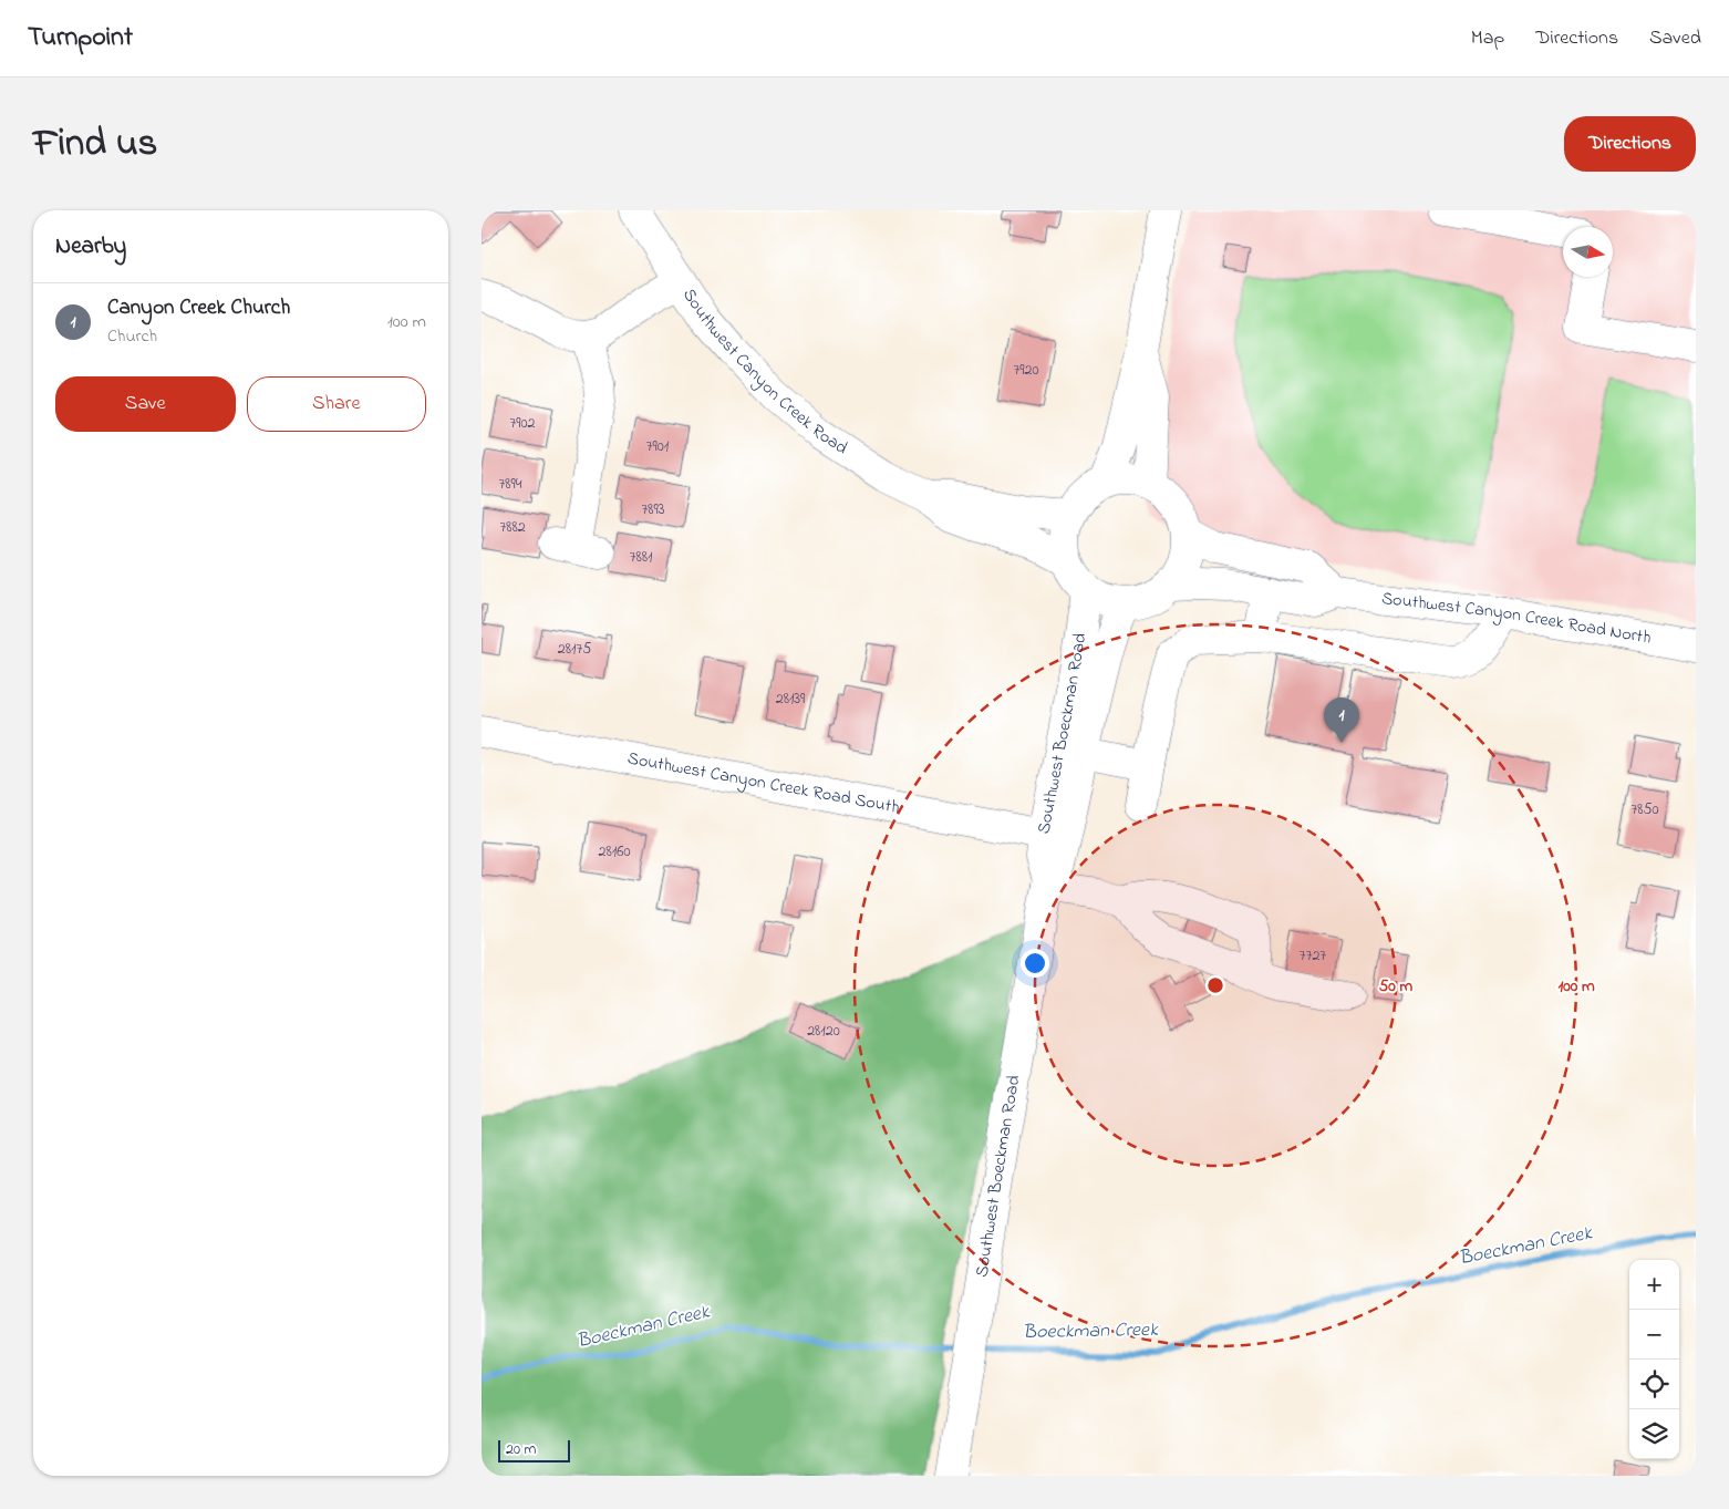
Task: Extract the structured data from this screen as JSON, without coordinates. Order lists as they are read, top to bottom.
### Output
{
  "streets": {
    "main road": [
      "Southwest Canyon Creek Road",
      "Southwest Canyon Creek Road North",
      "Southwest Boeckman Road",
      "Southwest Canyon Creek Road South"
    ]
  },
  "crossings": [
    ["Southwest Canyon Creek Road", "Southwest Canyon Creek Road North"],
    ["Southwest Canyon Creek Road", "Southwest Boeckman Road"],
    ["Southwest Canyon Creek Road North", "Southwest Boeckman Road"],
    ["Southwest Boeckman Road", "Southwest Canyon Creek Road South"]
  ],
  "water": ["Boeckman Creek"],
  "house_numbers": [
    "7920",
    "7902",
    "7901",
    "7894",
    "7893",
    "7882",
    "7881",
    "28175",
    "28139",
    "7850",
    "28160",
    "7727",
    "28120"
  ],
  "scale_bar": "20 m",
  "north": "right",
  "page": {
    "header": "Turnpoint",
    "nav": ["Map", "Directions", "Saved"],
    "title": "Find us",
    "buttons": [
      "Directions",
      ["Save", "Share"]
    ],
    "heading": "Nearby",
    "list": [
      {
        "mark": "1",
        "name": "Canyon Creek Church",
        "note": "Church",
        "value": "100 m"
      }
    ],
    "pins": "1",
    "map_buttons": ["+", "−"],
    "scale": "20 m"
  },
  "rings": ["50 m", "100 m"]
}
